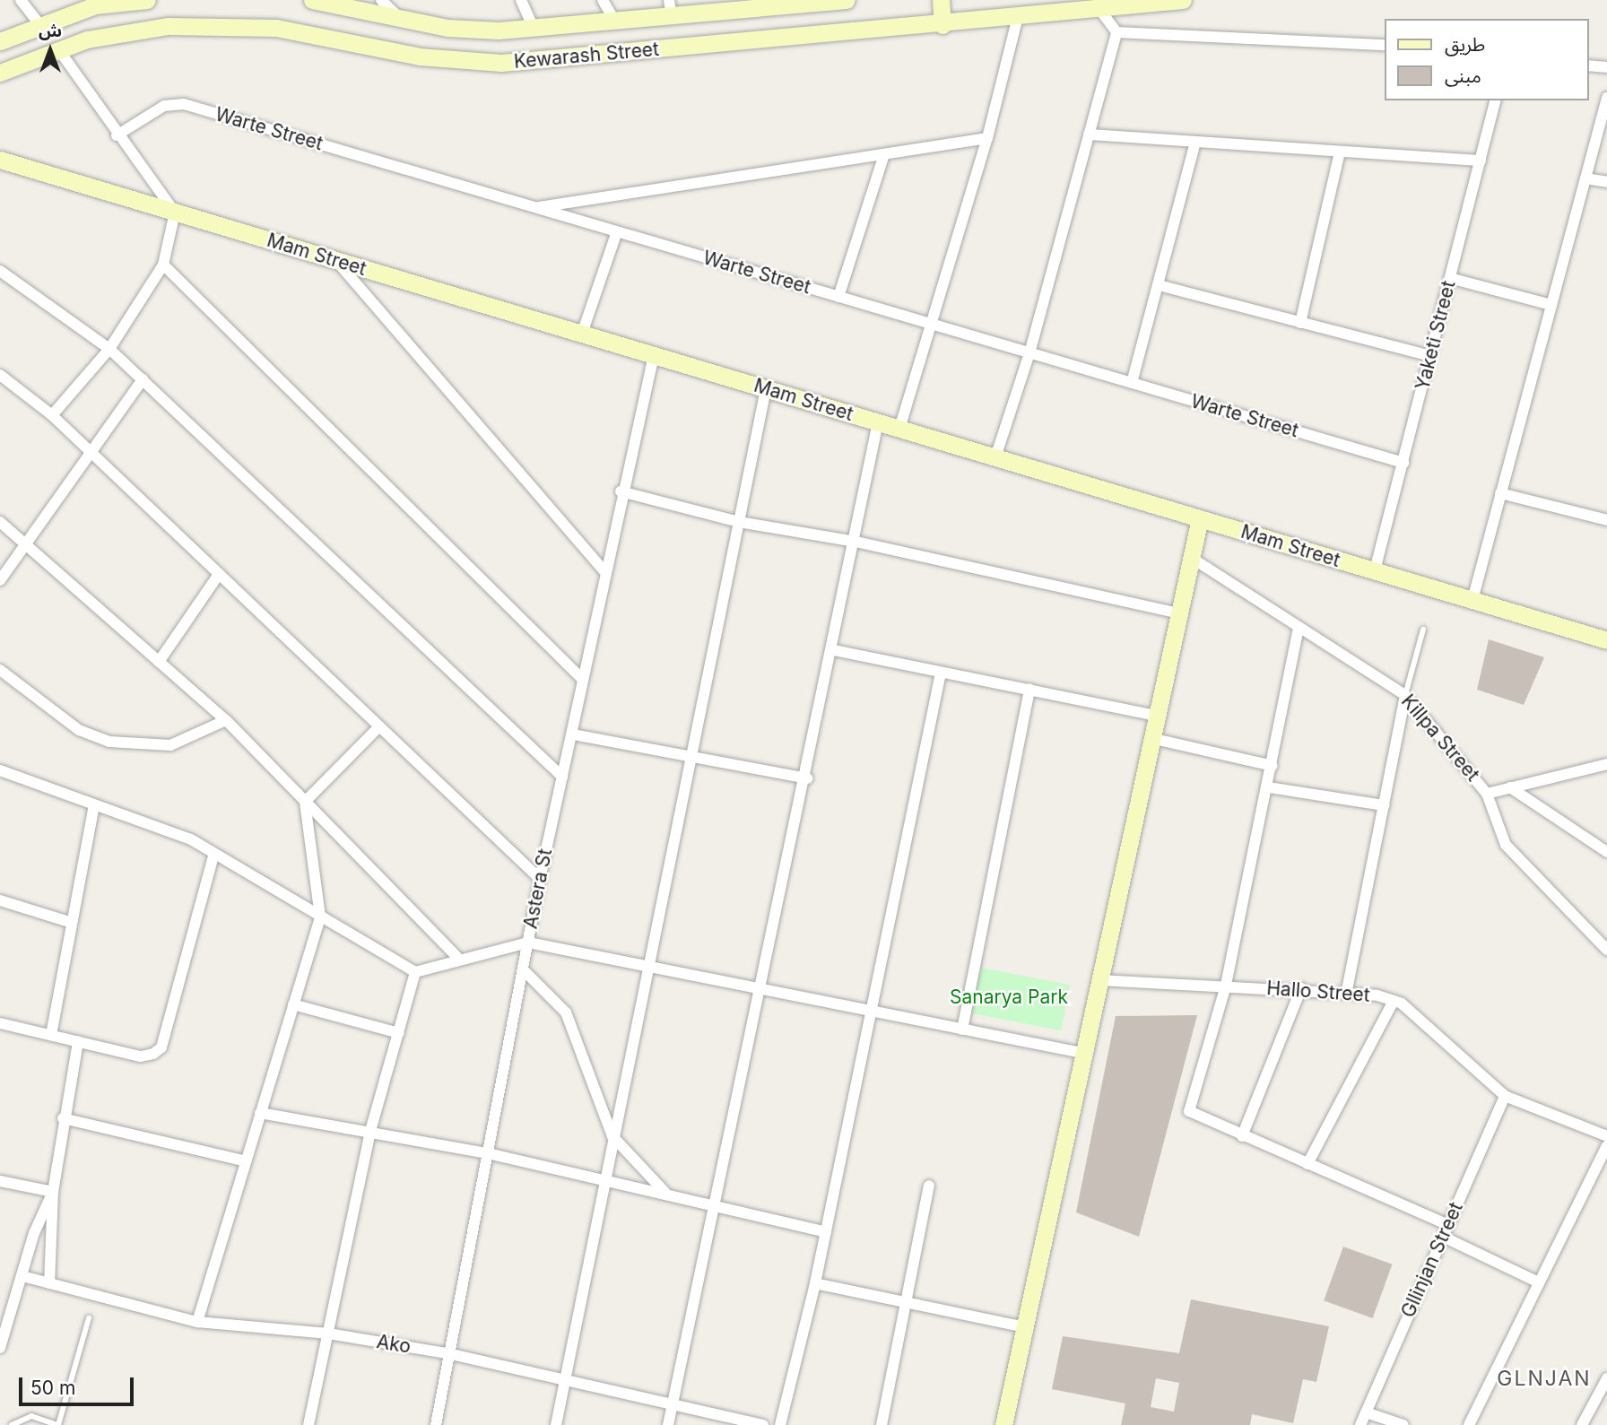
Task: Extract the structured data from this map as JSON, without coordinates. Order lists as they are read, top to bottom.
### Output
{
  "streets": {
    "street": [
      "Kewarash Street",
      "Warte Street",
      "Mam Street",
      "Yaketi Street",
      "Killpa Street",
      "Astera St",
      "Hallo Street",
      "Gllinjan Street",
      "Ako"
    ]
  },
  "crossings": [
    ["Warte Street", "Yaketi Street"],
    ["Mam Street", "Yaketi Street"],
    ["Mam Street", "Astera St"],
    ["Astera St", "Ako"],
    ["Hallo Street", "Gllinjan Street"]
  ],
  "districts": ["GLNJAN"],
  "parks": ["Sanarya Park"],
  "legend": ["طريق", "مبنى"],
  "scale_bar": "50 m",
  "north": "top"
}
